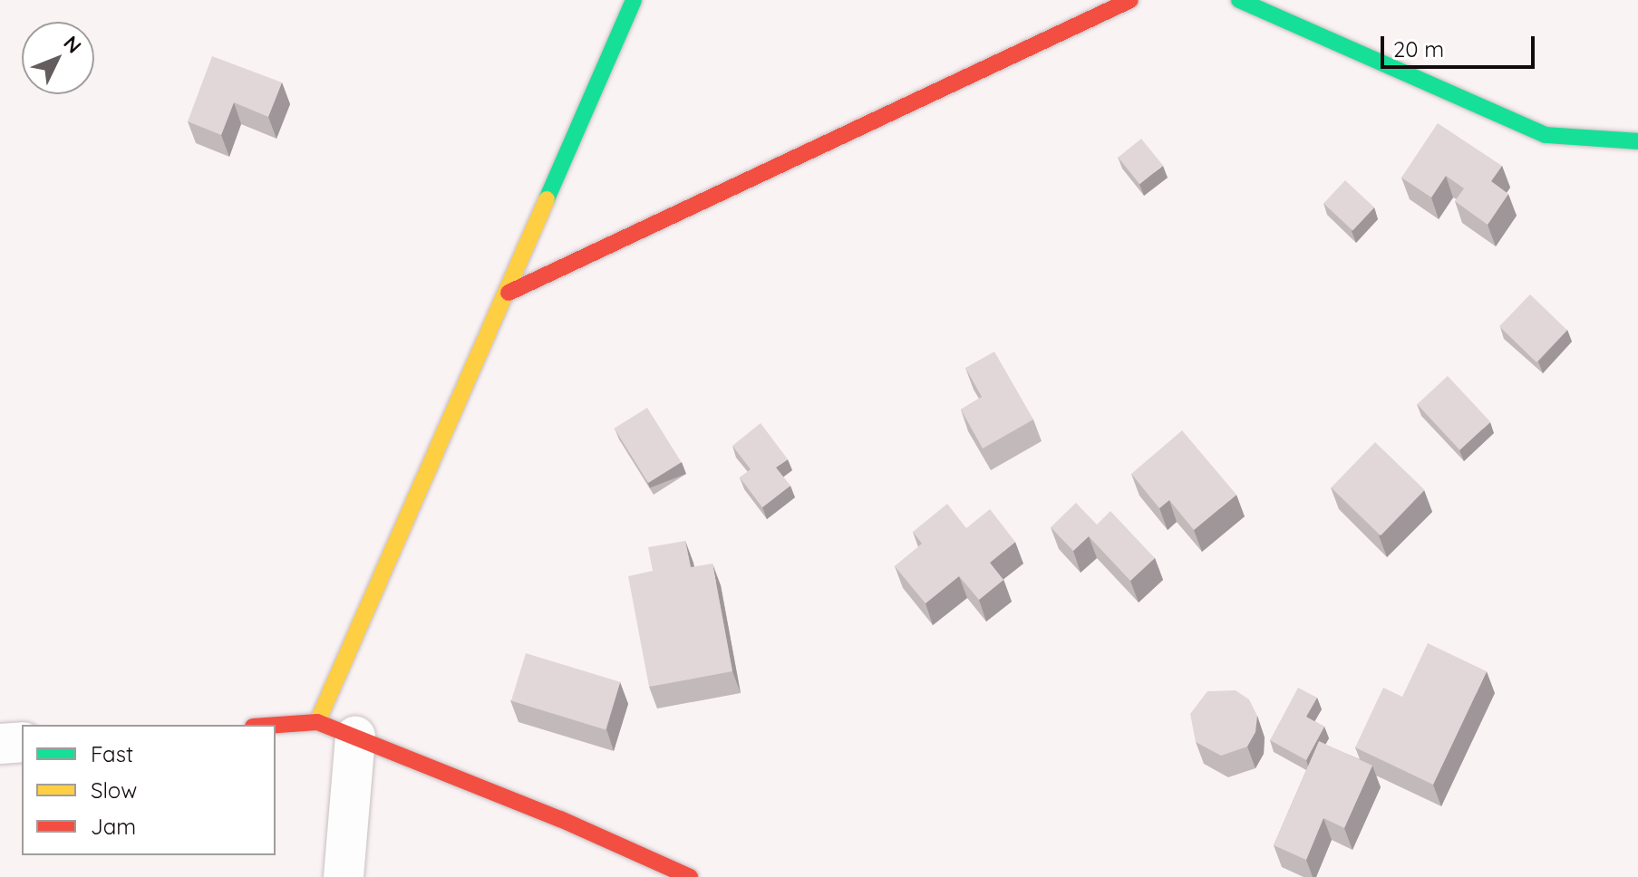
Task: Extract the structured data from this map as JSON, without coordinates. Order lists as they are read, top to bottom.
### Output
{
  "legend": ["Fast", "Slow", "Jam"],
  "scale_bar": "20 m",
  "north": "top right"
}
